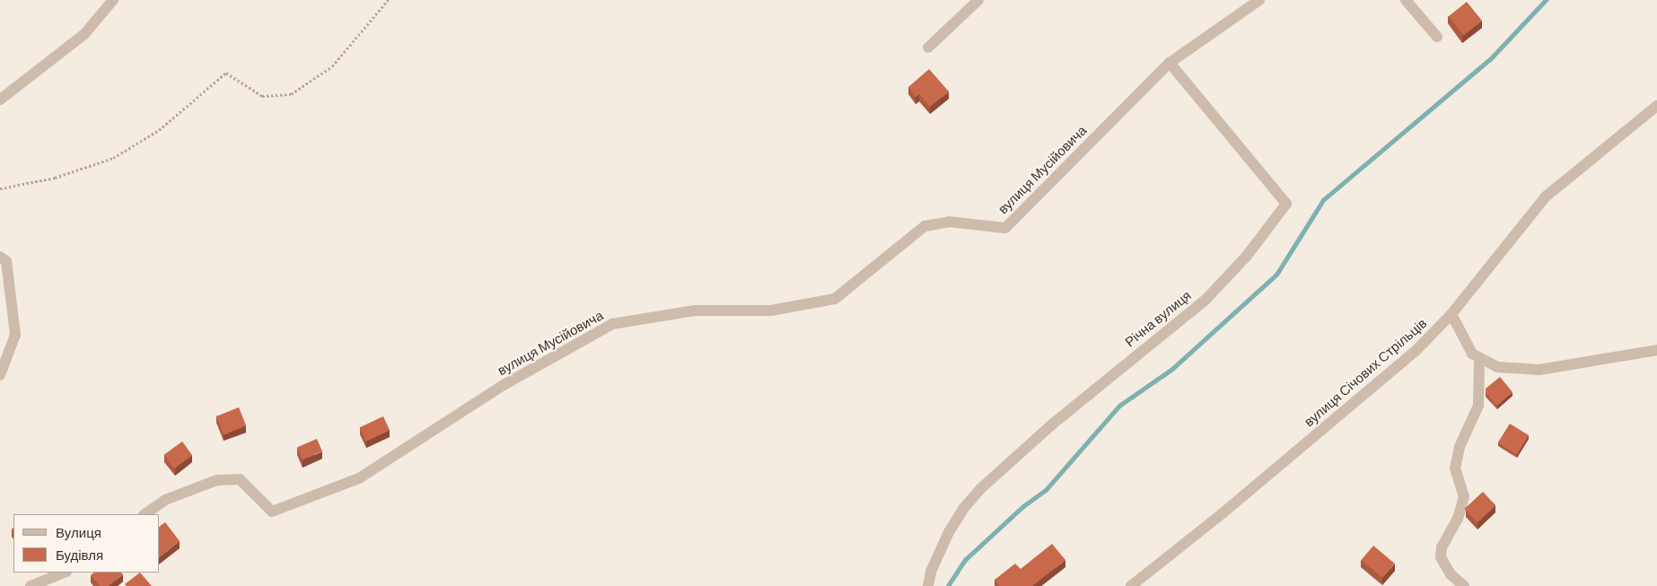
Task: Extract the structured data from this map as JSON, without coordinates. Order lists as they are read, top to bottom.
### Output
{
  "streets": {
    "street": ["вулиця Мусійовича", "Річна вулиця", "вулиця Січових Стрільців"]
  },
  "crossings": [
    ["вулиця Мусійовича", "Річна вулиця"]
  ],
  "legend": ["Вулиця", "Будівля"]
}
